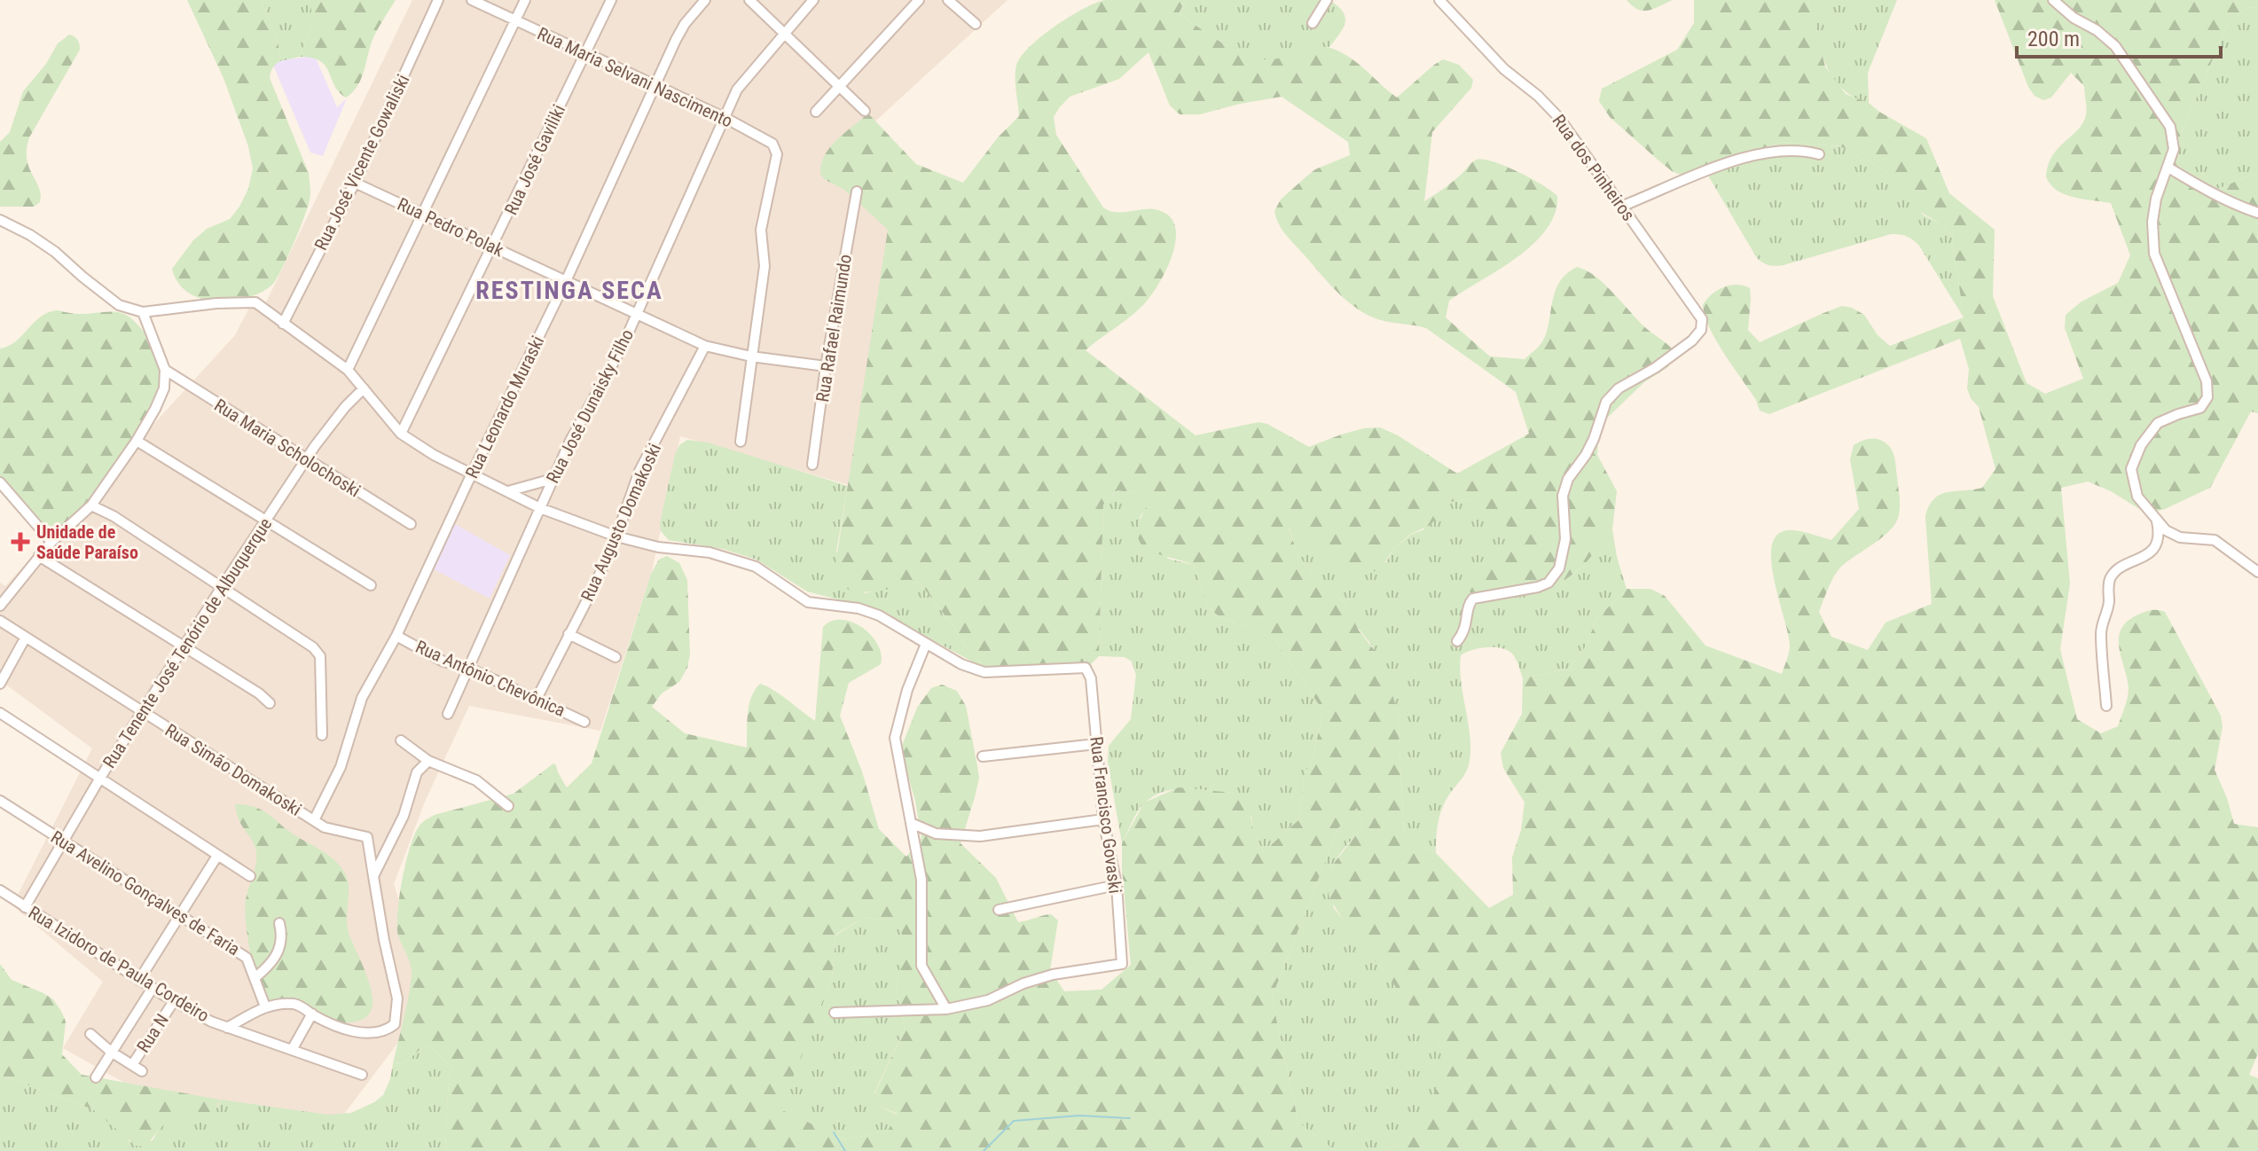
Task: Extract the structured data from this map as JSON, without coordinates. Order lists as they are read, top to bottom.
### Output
{
  "streets": {
    "street": [
      "Rua Maria Selvani Nascimento",
      "Rua José Gaviliki",
      "Rua José Vicente Gowaliski",
      "Rua dos Pinheiros",
      "Rua Pedro Polak",
      "Rua Rafael Raimundo",
      "Rua José Dunaisky Filho",
      "Rua Leonardo Muraski",
      "Rua Maria Scholochoski",
      "Rua Augusto Domakoski",
      "Rua Tenente José Tenório de Albuquerque",
      "Rua Antônio Chevônica",
      "Rua Simão Domakoski",
      "Rua Francisco Govaski",
      "Rua Avelino Gonçalves de Faria",
      "Rua Izidoro de Paula Cordeiro",
      "Rua N"
    ]
  },
  "crossings": [
    ["Rua Maria Selvani Nascimento", "Rua José Gaviliki"],
    ["Rua Maria Selvani Nascimento", "Rua Pedro Polak"],
    ["Rua Maria Selvani Nascimento", "Rua José Dunaisky Filho"],
    ["Rua Maria Selvani Nascimento", "Rua Leonardo Muraski"],
    ["Rua José Gaviliki", "Rua Pedro Polak"],
    ["Rua José Vicente Gowaliski", "Rua Pedro Polak"],
    ["Rua Pedro Polak", "Rua Rafael Raimundo"],
    ["Rua Pedro Polak", "Rua José Dunaisky Filho"],
    ["Rua Pedro Polak", "Rua Leonardo Muraski"],
    ["Rua Pedro Polak", "Rua Augusto Domakoski"],
    ["Rua José Dunaisky Filho", "Rua Antônio Chevônica"],
    ["Rua Leonardo Muraski", "Rua Antônio Chevônica"],
    ["Rua Leonardo Muraski", "Rua Simão Domakoski"],
    ["Rua Maria Scholochoski", "Rua Tenente José Tenório de Albuquerque"],
    ["Rua Augusto Domakoski", "Rua Antônio Chevônica"],
    ["Rua Tenente José Tenório de Albuquerque", "Rua Simão Domakoski"],
    ["Rua Tenente José Tenório de Albuquerque", "Rua Avelino Gonçalves de Faria"],
    ["Rua Tenente José Tenório de Albuquerque", "Rua Izidoro de Paula Cordeiro"],
    ["Rua Izidoro de Paula Cordeiro", "Rua N"]
  ],
  "districts": ["RESTINGA SECA"],
  "places": {
    "health": ["Unidade de Saúde Paraíso"]
  },
  "scale_bar": "200 m"
}
